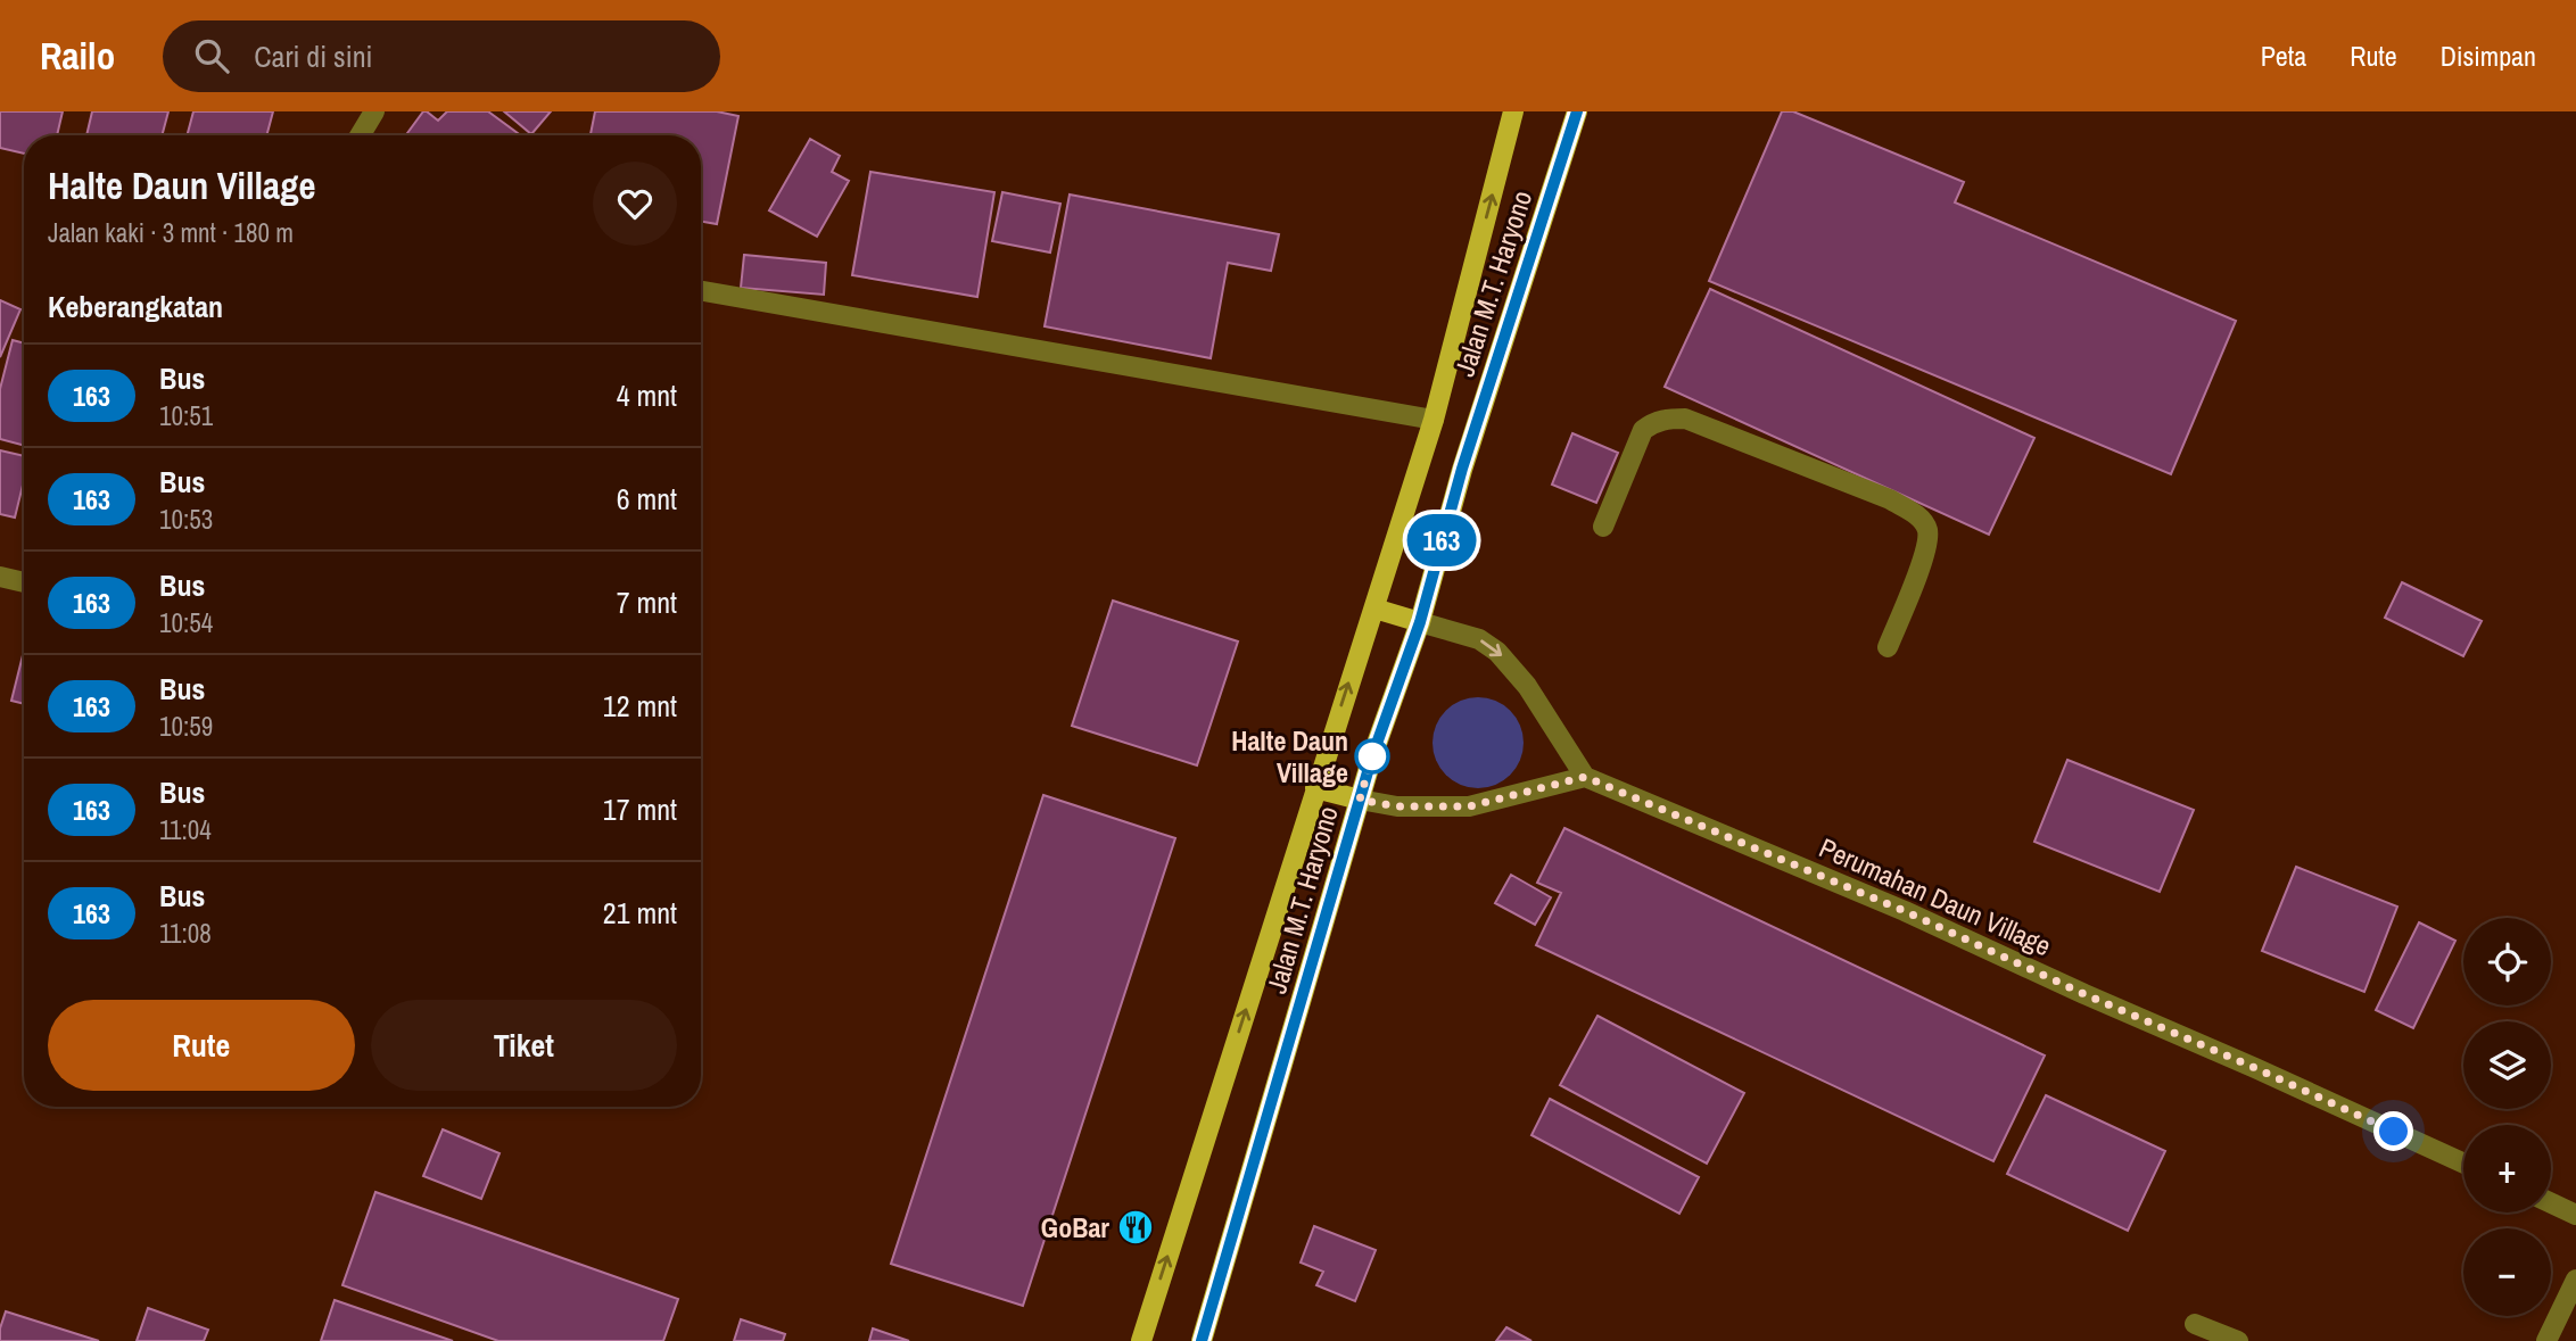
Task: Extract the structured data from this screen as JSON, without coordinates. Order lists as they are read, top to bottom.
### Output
{
  "streets": {
    "main road": ["Jalan M.T. Haryono"],
    "street": ["Perumahan Daun Village"]
  },
  "places": {
    "other": ["Halte Daun Village"],
    "restaurant": ["GoBar"]
  },
  "lines": ["bus line 163"],
  "page": {
    "header": "Railo",
    "search": "Cari di sini",
    "nav": ["Peta", "Rute", "Disimpan"],
    "on_map": "163",
    "heading": [
      ["Halte Daun Village", "Jalan kaki · 3 mnt · 180 m"],
      "Keberangkatan"
    ],
    "list": [
      {
        "mark": "163",
        "name": "Bus",
        "note": "10:51",
        "value": "4 mnt"
      },
      {
        "mark": "163",
        "name": "Bus",
        "note": "10:53",
        "value": "6 mnt"
      },
      {
        "mark": "163",
        "name": "Bus",
        "note": "10:54",
        "value": "7 mnt"
      },
      {
        "mark": "163",
        "name": "Bus",
        "note": "10:59",
        "value": "12 mnt"
      },
      {
        "mark": "163",
        "name": "Bus",
        "note": "11:04",
        "value": "17 mnt"
      },
      {
        "mark": "163",
        "name": "Bus",
        "note": "11:08",
        "value": "21 mnt"
      }
    ],
    "map_buttons": ["+", "−"],
    "buttons": ["Rute", "Tiket"]
  }
}
